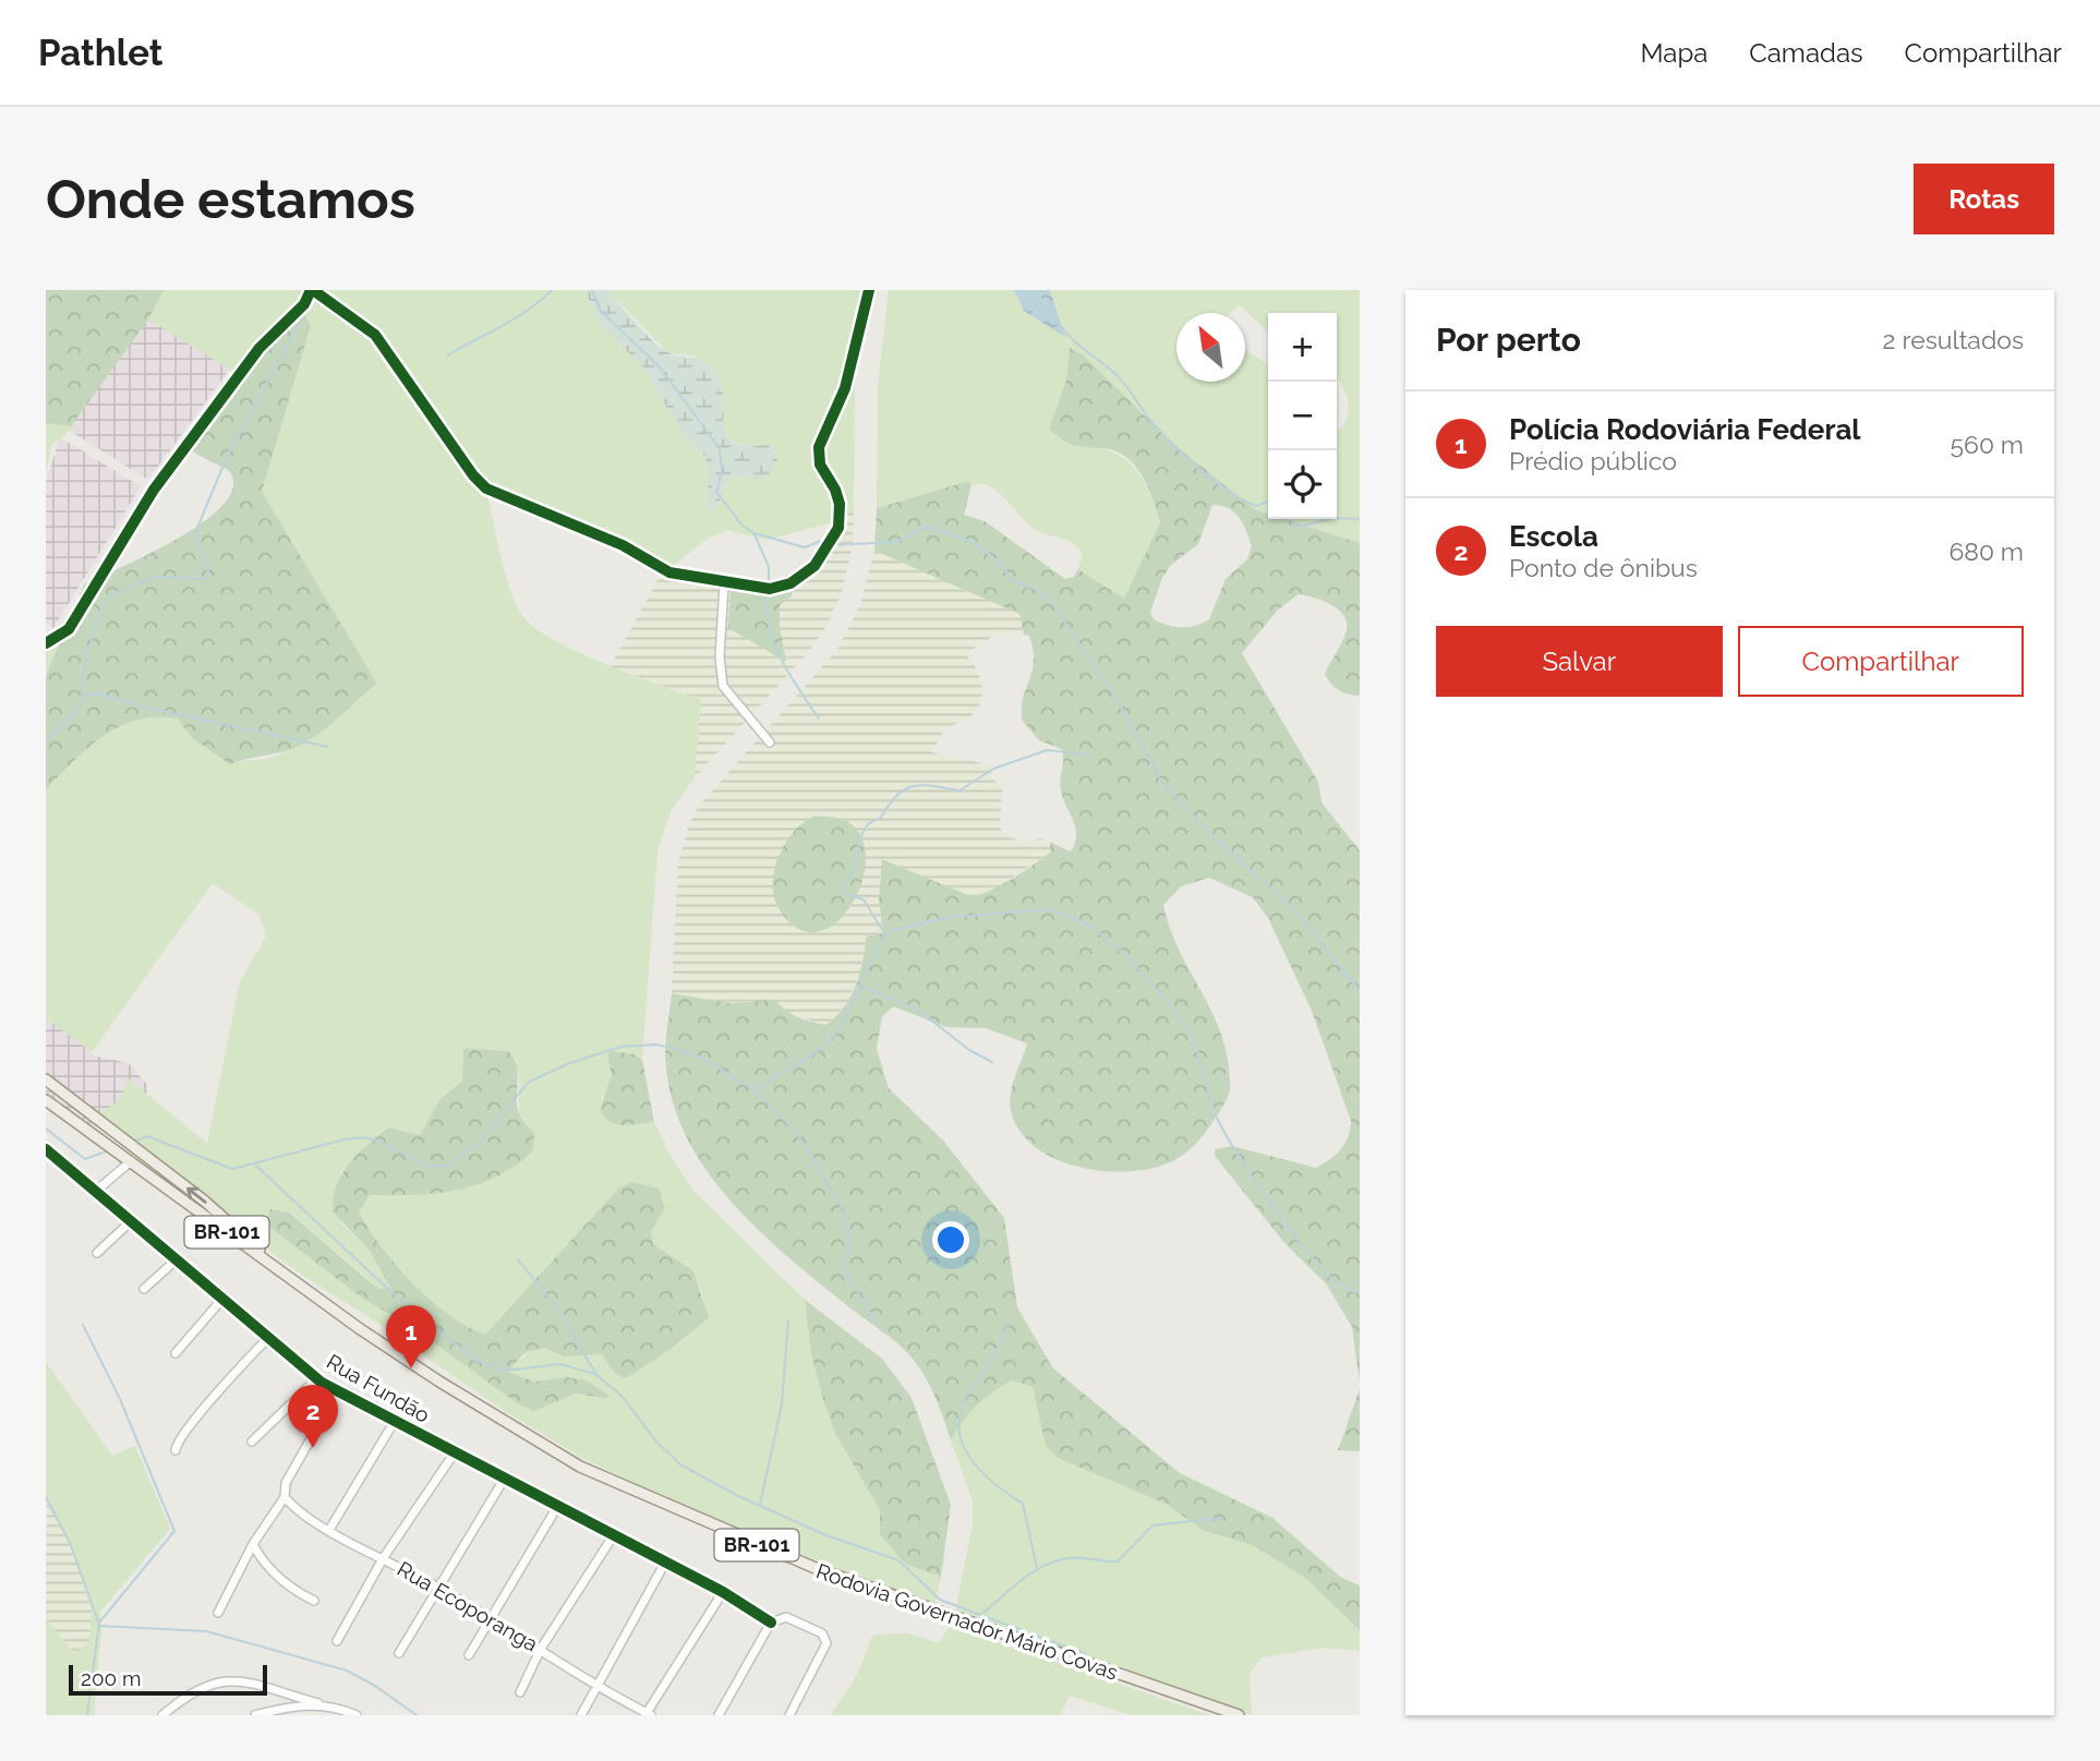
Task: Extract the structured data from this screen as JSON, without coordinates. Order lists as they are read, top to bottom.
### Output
{
  "streets": {
    "main road": ["BR-101", "Rodovia Governador Mário Covas"],
    "street": ["Rua Fundão", "Rua Ecoporanga"]
  },
  "scale_bar": "200 m",
  "north": "top left",
  "page": {
    "header": "Pathlet",
    "nav": ["Mapa", "Camadas", "Compartilhar"],
    "buttons": [
      "Rotas",
      ["Salvar", "Compartilhar"]
    ],
    "title": "Onde estamos",
    "heading": ["Por perto", "2 resultados"],
    "map_buttons": ["+", "−"],
    "list": [
      {
        "mark": "1",
        "name": "Polícia Rodoviária Federal",
        "note": "Prédio público",
        "value": "560 m"
      },
      {
        "mark": "2",
        "name": "Escola",
        "note": "Ponto de ônibus",
        "value": "680 m"
      }
    ],
    "pins": ["1", "2"],
    "scale": "200 m"
  }
}
